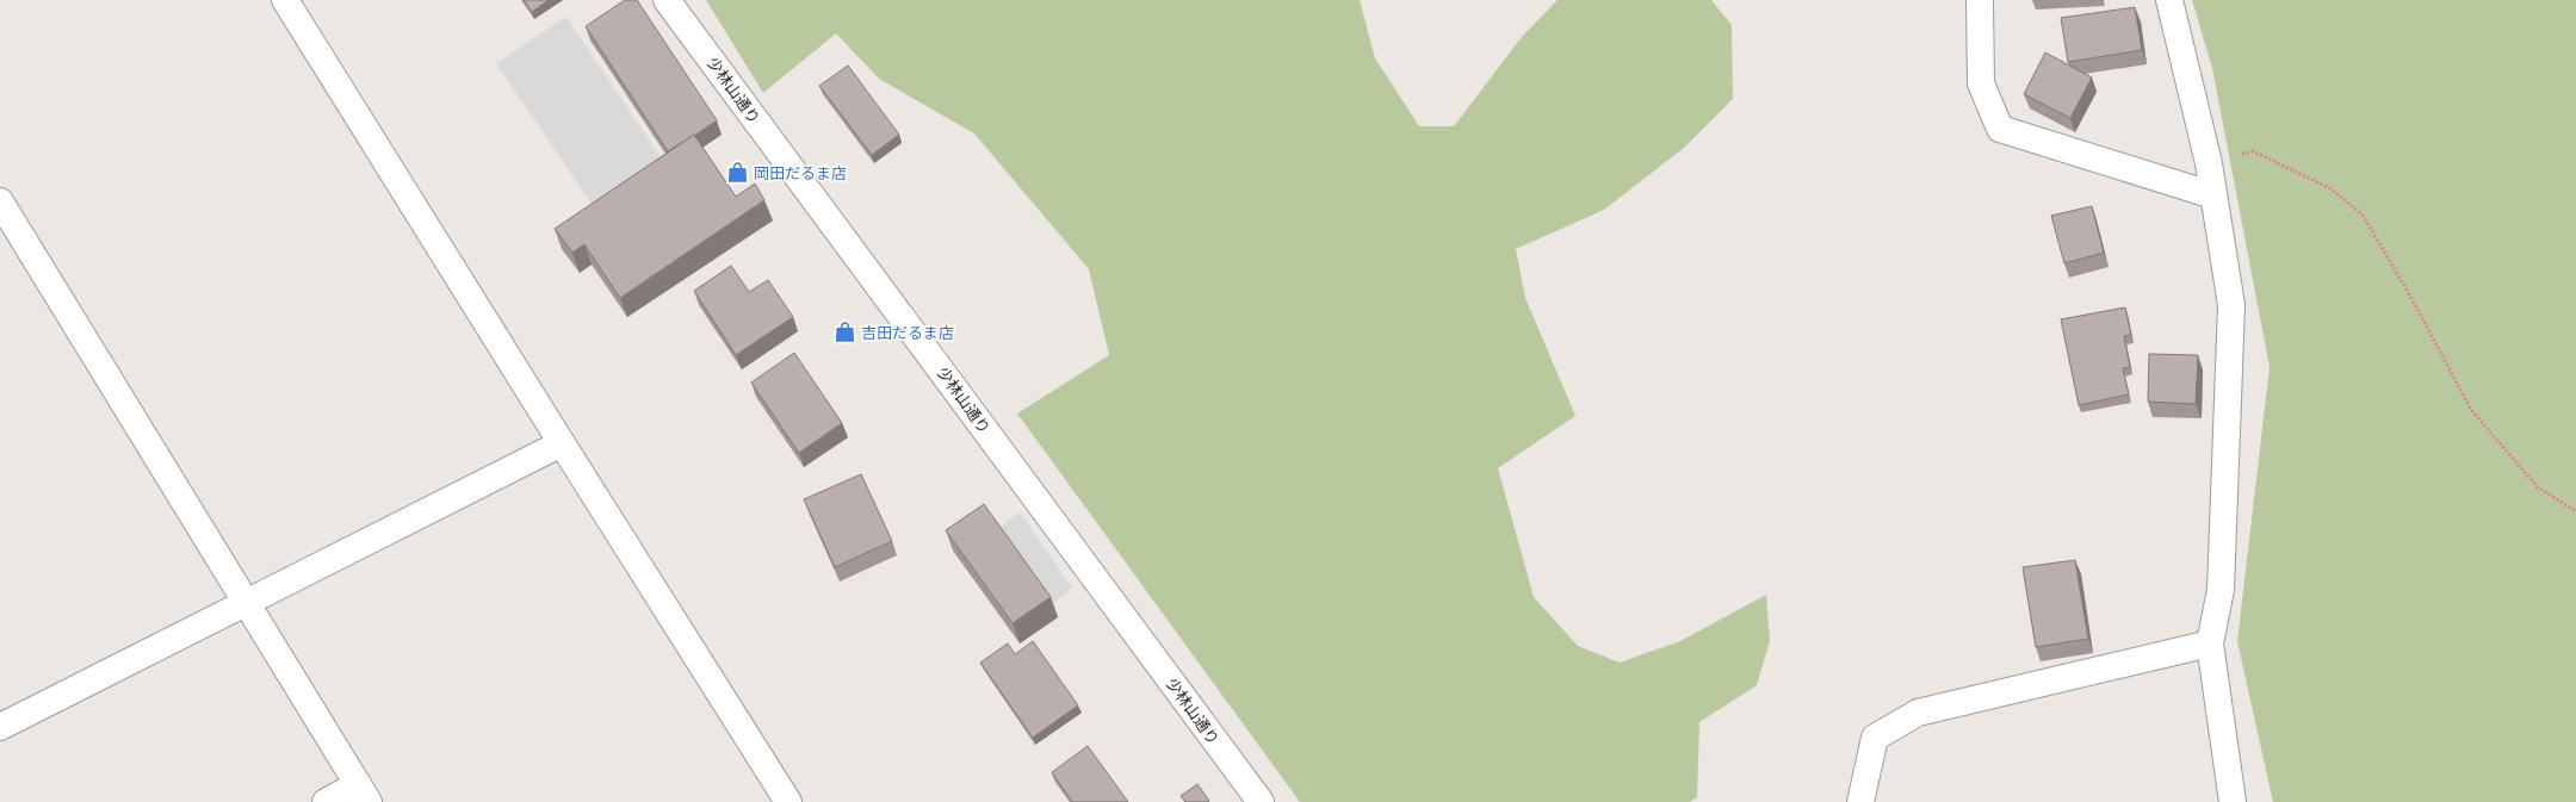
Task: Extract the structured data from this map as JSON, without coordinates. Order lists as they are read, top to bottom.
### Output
{
  "streets": {
    "street": ["少林山通り"]
  },
  "places": {
    "shop": ["岡田だるま店", "吉田だるま店"]
  }
}
